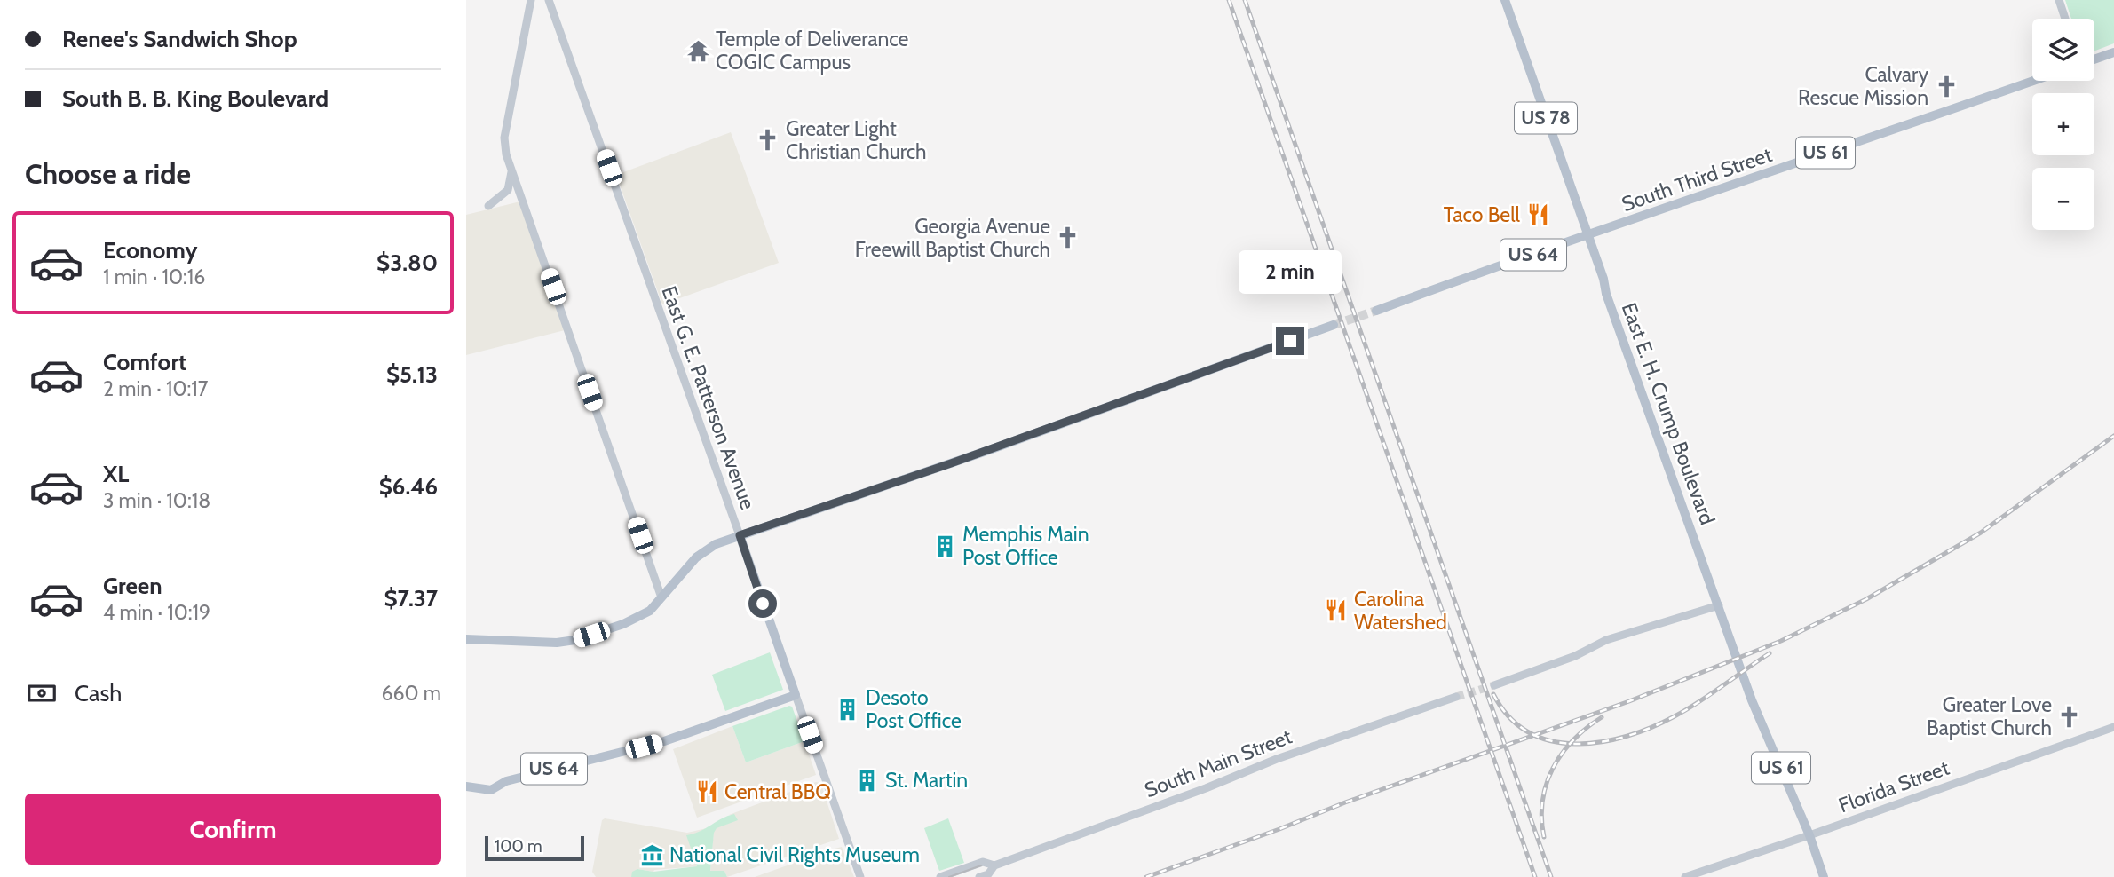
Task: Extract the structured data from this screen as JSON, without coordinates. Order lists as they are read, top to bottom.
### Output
{
  "streets": {
    "main road": [
      "US 78",
      "US 61",
      "South Third Street",
      "US 64",
      "East G. E. Patterson Avenue",
      "East E. H. Crump Boulevard"
    ],
    "street": ["South Main Street", "Florida Street"]
  },
  "crossings": [
    ["US 61", "East E. H. Crump Boulevard"],
    ["US 61", "Florida Street"],
    ["South Third Street", "US 64"],
    ["South Third Street", "East E. H. Crump Boulevard"],
    ["US 64", "East G. E. Patterson Avenue"],
    ["US 64", "East E. H. Crump Boulevard"],
    ["East E. H. Crump Boulevard", "Florida Street"]
  ],
  "places": {
    "temple": ["Temple of Deliverance COGIC Campus"],
    "church": [
      "Calvary Rescue Mission",
      "Greater Light Christian Church",
      "Georgia Avenue Freewill Baptist Church",
      "Greater Love Baptist Church"
    ],
    "restaurant": ["Taco Bell", "Carolina Watershed", "Central BBQ"],
    "building": ["Memphis Main Post Office", "Desoto Post Office", "St. Martin"],
    "museum": ["National Civil Rights Museum"]
  },
  "scale_bar": "100 m",
  "page": {
    "banner": ["Renee's Sandwich Shop", "South B. B. King Boulevard"],
    "map_buttons": ["+", "−"],
    "heading": "Choose a ride",
    "list": [
      {
        "name": "Economy",
        "note": "1 min · 10:16",
        "value": "$3.80"
      },
      {
        "name": "Comfort",
        "note": "2 min · 10:17",
        "value": "$5.13"
      },
      {
        "name": "XL",
        "note": "3 min · 10:18",
        "value": "$6.46"
      },
      {
        "name": "Green",
        "note": "4 min · 10:19",
        "value": "$7.37"
      }
    ],
    "bubble": "2 min",
    "pay": ["Cash", "660 m"],
    "buttons": "Confirm",
    "scale": "100 m"
  }
}
